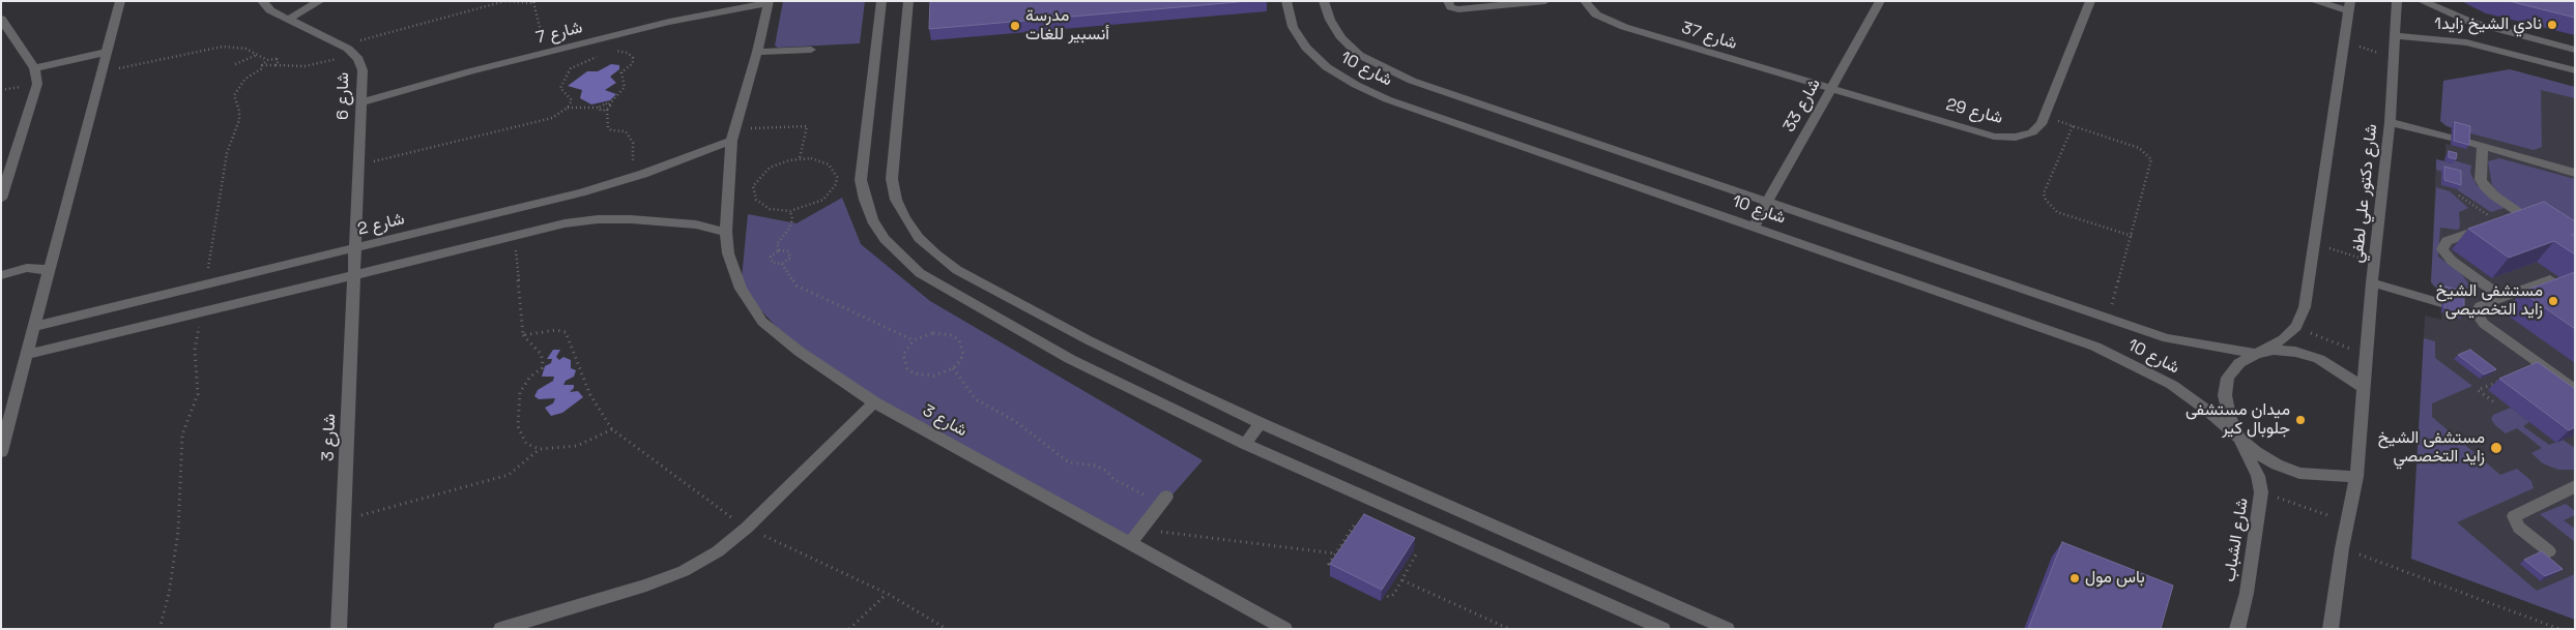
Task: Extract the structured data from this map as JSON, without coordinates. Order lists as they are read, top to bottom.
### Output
{
  "streets": {
    "street": [
      "شارع 7",
      "شارع 37",
      "شارع 10",
      "شارع 6",
      "شارع 33",
      "شارع 29",
      "شارع دكتور علي لطفي",
      "شارع 2",
      "شارع 3",
      "شارع الشباب"
    ]
  },
  "crossings": [
    ["شارع 7", "شارع 6"],
    ["شارع 37", "شارع 33"],
    ["شارع 37", "شارع 29"],
    ["شارع 10", "شارع 33"],
    ["شارع 10", "شارع دكتور علي لطفي"],
    ["شارع 10", "شارع الشباب"],
    ["شارع 6", "شارع 2"],
    ["شارع 6", "شارع 3"],
    ["شارع 33", "شارع 29"],
    ["شارع دكتور علي لطفي", "شارع الشباب"],
    ["شارع 2", "شارع 3"]
  ],
  "places": [
    "نادي الشيخ زايد1",
    "مدرسة أنسبير للغات",
    "مستشفى الشيخ زايد التخصيصى",
    "ميدان مستشفى جلوبال كير",
    "مستشفى الشيخ زايد التخصصي",
    "باس مول"
  ]
}
